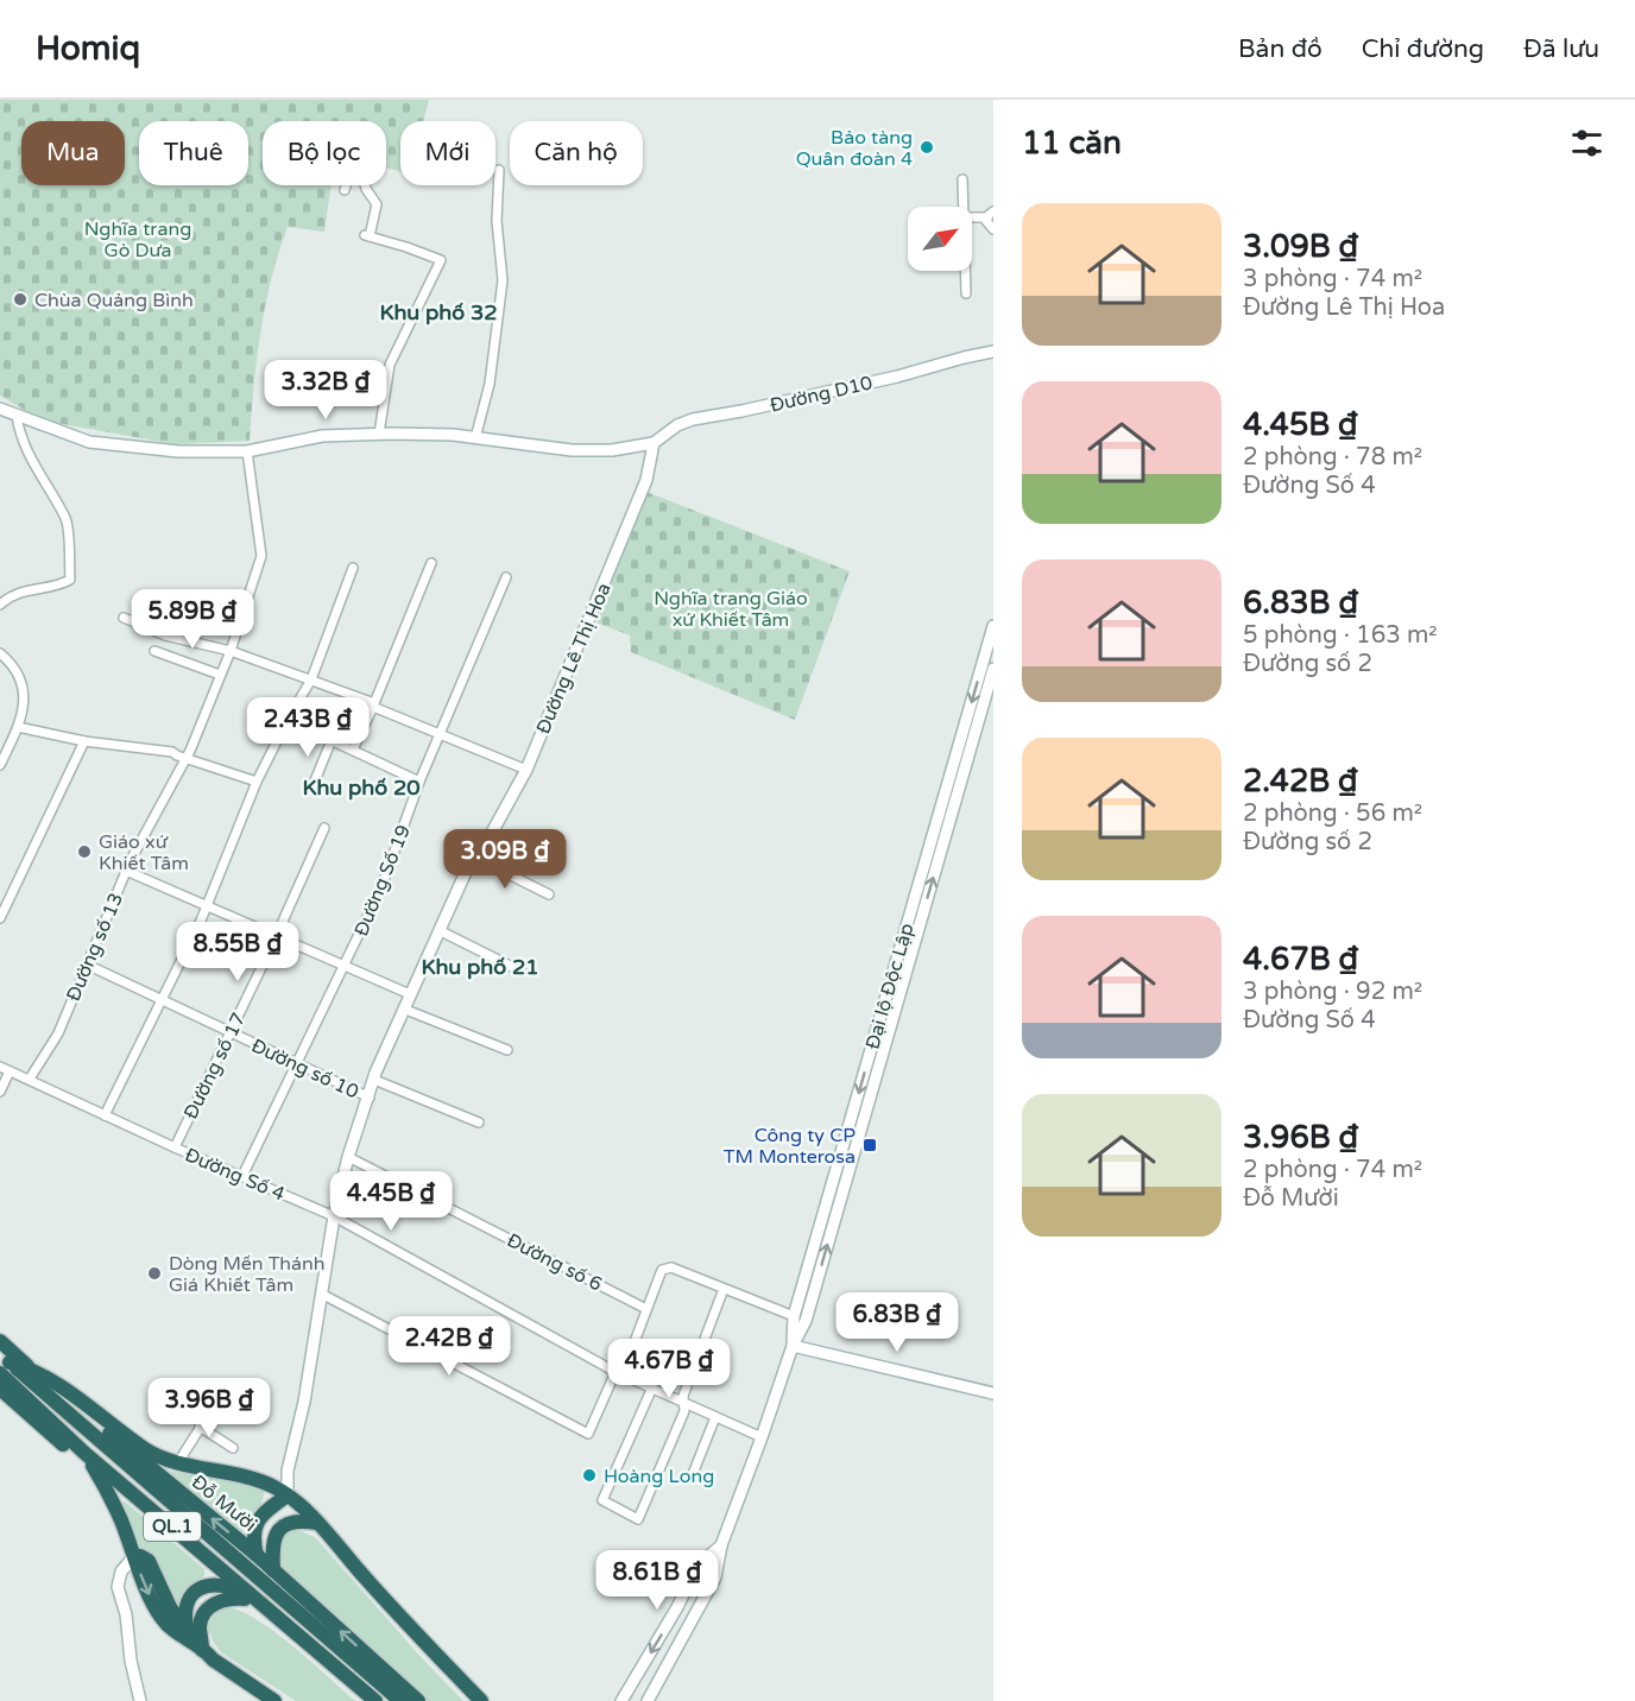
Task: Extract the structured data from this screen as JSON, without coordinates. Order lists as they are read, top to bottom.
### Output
{
  "streets": {
    "highway": ["Đỗ Mười", "QL.1"],
    "street": [
      "Đường D10",
      "Đường Lê Thị Hoa",
      "Đường Số 19",
      "Đường số 13",
      "Đại lộ Độc Lập",
      "Đường số 17",
      "Đường số 10",
      "Đường Số 4",
      "Đường số 6"
    ]
  },
  "crossings": [
    ["Đường D10", "Đường Lê Thị Hoa"],
    ["Đường Lê Thị Hoa", "Đường số 10"],
    ["Đường Lê Thị Hoa", "Đường Số 4"],
    ["Đường Lê Thị Hoa", "Đường số 6"],
    ["Đường Số 19", "Đường số 10"],
    ["Đường Số 19", "Đường Số 4"],
    ["Đường số 13", "Đường số 10"],
    ["Đường số 13", "Đường Số 4"],
    ["Đại lộ Độc Lập", "Đường Số 4"],
    ["Đường số 17", "Đường số 10"],
    ["Đường số 17", "Đường Số 4"],
    ["Đỗ Mười", "QL.1"]
  ],
  "districts": ["Khu phố 32", "Khu phố 20", "Khu phố 21"],
  "parks": ["Nghĩa trang Gò Dưa", "Nghĩa trang Giáo xứ Khiết Tâm"],
  "places": {
    "other": [
      "Bảo tàng Quân đoàn 4",
      "Chùa Quảng Bình",
      "Giáo xứ Khiết Tâm",
      "Dòng Mến Thánh Giá Khiết Tâm",
      "Hoàng Long"
    ],
    "transit": ["Công ty CP TM Monterosa"]
  },
  "north": "top right",
  "page": {
    "header": "Homiq",
    "nav": ["Bản đồ", "Chỉ đường", "Đã lưu"],
    "heading": "11 căn",
    "chip": [
      "Mua",
      "Thuê",
      "Bộ lọc",
      "Mới",
      "Căn hộ"
    ],
    "list": [
      {
        "name": "3.09B ₫",
        "note": "3 phòng · 74 m² · Đường Lê Thị Hoa"
      },
      {
        "name": "4.45B ₫",
        "note": "2 phòng · 78 m² · Đường Số 4"
      },
      {
        "name": "6.83B ₫",
        "note": "5 phòng · 163 m² · Đường số 2"
      },
      {
        "name": "2.42B ₫",
        "note": "2 phòng · 56 m² · Đường số 2"
      },
      {
        "name": "4.67B ₫",
        "note": "3 phòng · 92 m² · Đường Số 4"
      },
      {
        "name": "3.96B ₫",
        "note": "2 phòng · 74 m² · Đỗ Mười"
      }
    ],
    "price": [
      "3.32B ₫",
      "5.89B ₫",
      "2.43B ₫",
      "3.09B ₫",
      "8.55B ₫",
      "4.45B ₫",
      "6.83B ₫",
      "2.42B ₫",
      "4.67B ₫",
      "3.96B ₫",
      "8.61B ₫"
    ]
  }
}
